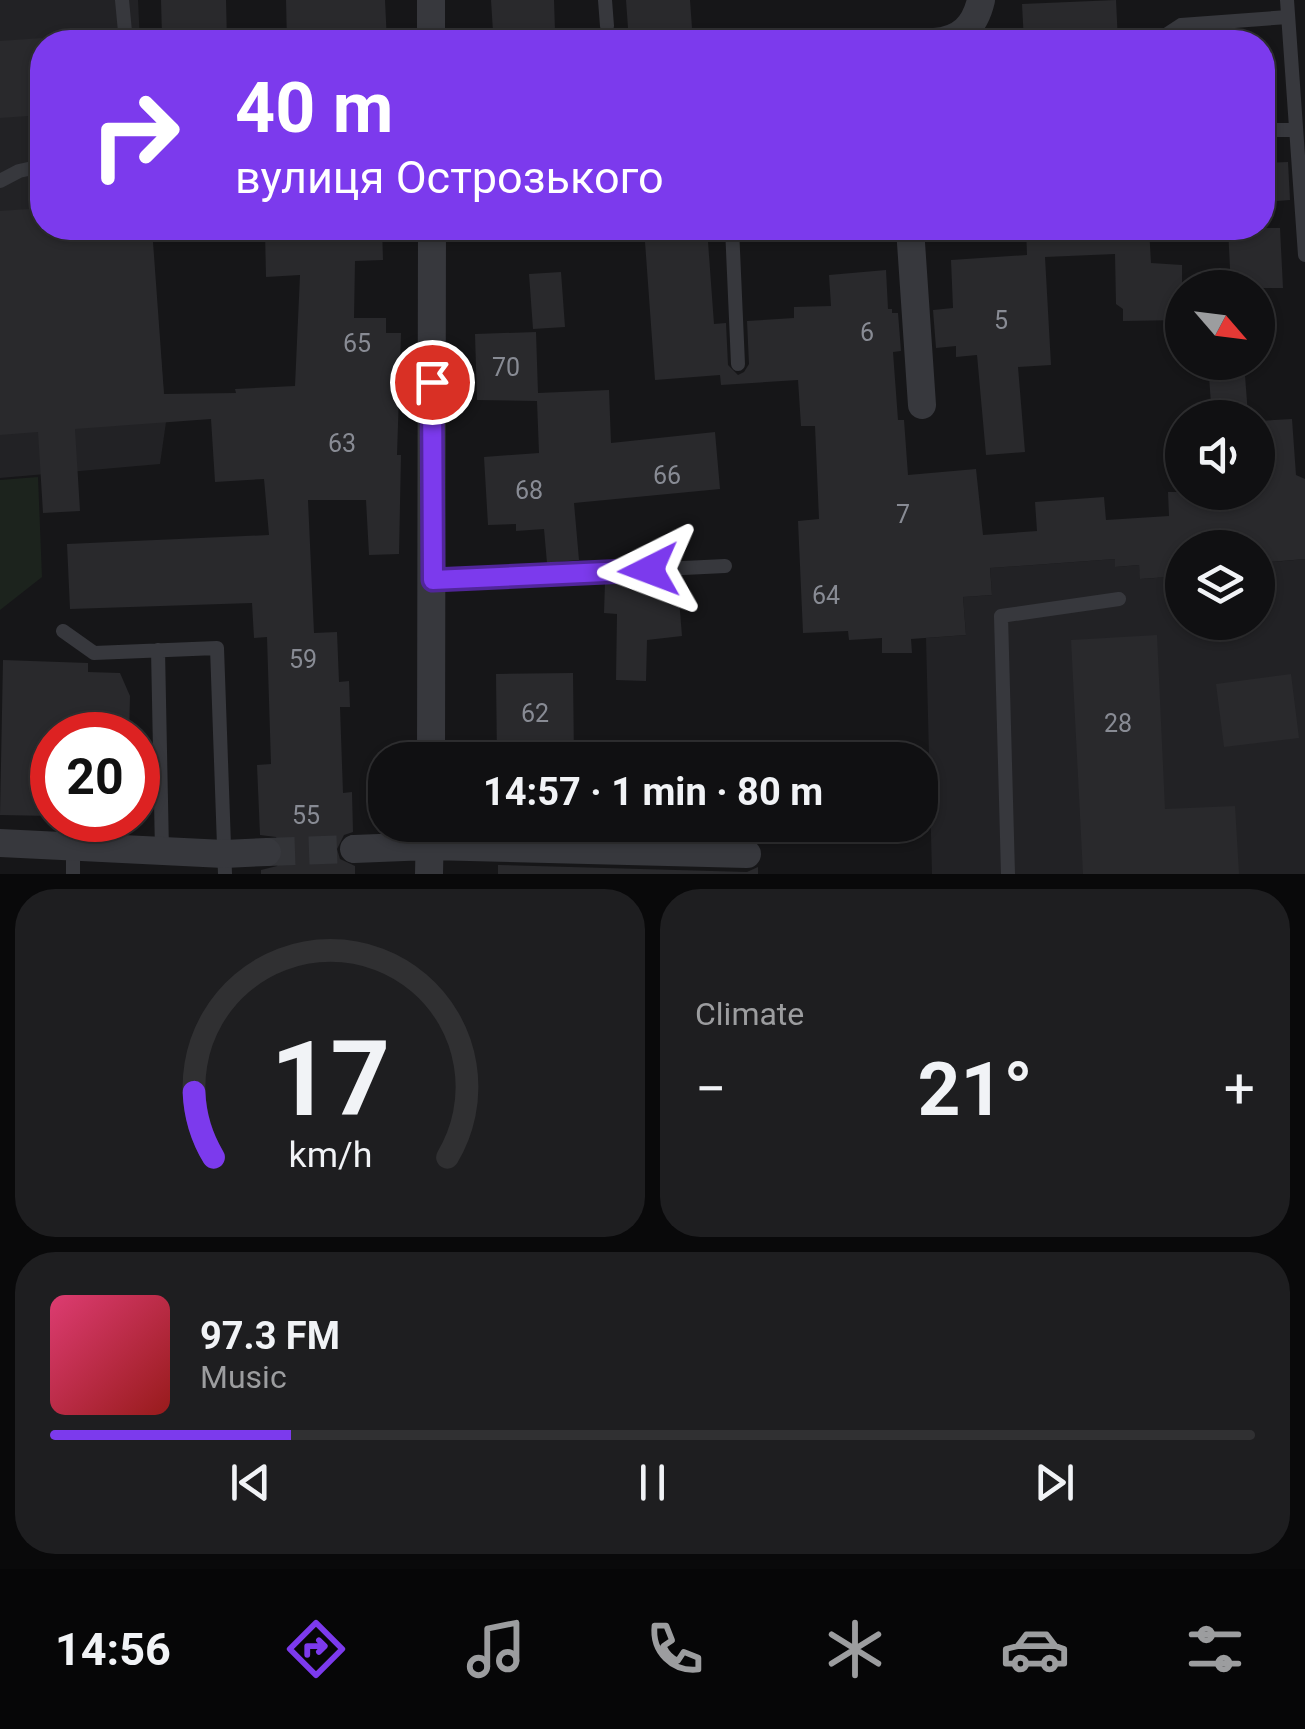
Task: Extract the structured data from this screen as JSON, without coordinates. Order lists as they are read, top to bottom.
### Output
{
  "house_numbers": [
    "5",
    "6",
    "65",
    "70",
    "63",
    "66",
    "68",
    "7",
    "64",
    "59",
    "62",
    "28",
    "55"
  ],
  "north": "bottom right",
  "page": {
    "turn": ["40 m", "вулиця Острозького"],
    "limit": "20",
    "trip": "14:57 · 1 min · 80 m",
    "tile": "Climate",
    "heat": ["−", "21°", "+"],
    "song": ["97.3 FM", "Music"],
    "tabs": "14:56",
    "gauge": ["17", "km/h"]
  }
}
